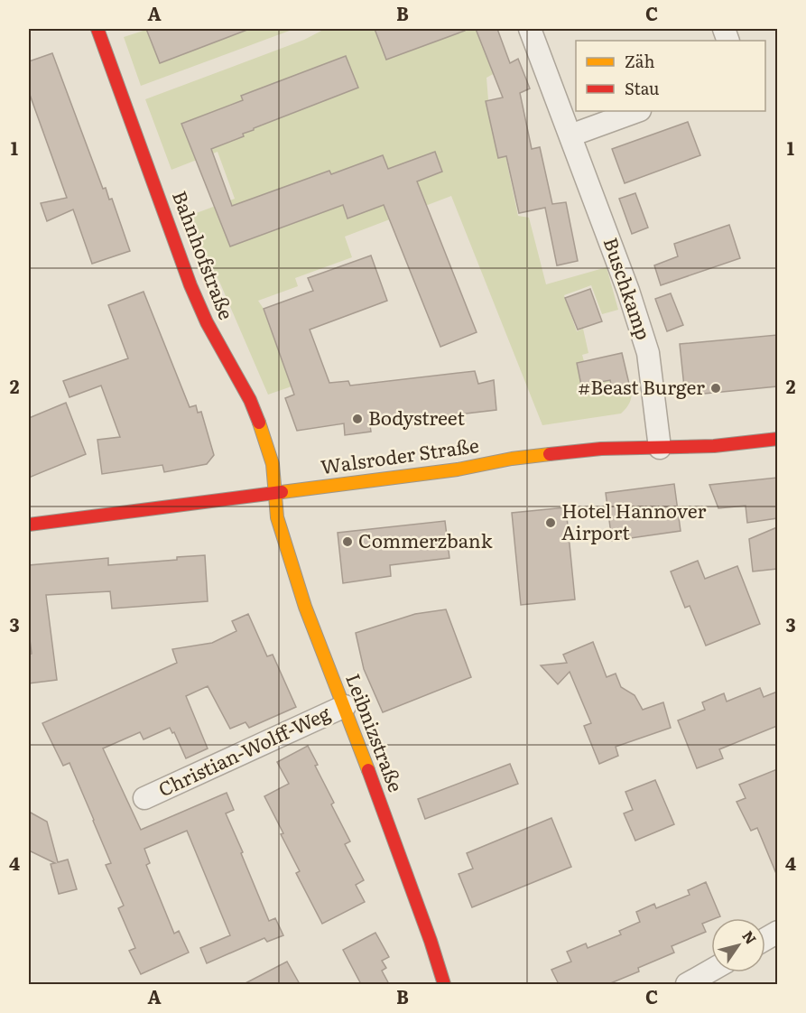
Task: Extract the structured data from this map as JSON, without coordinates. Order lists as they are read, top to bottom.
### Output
{
  "streets": {
    "street": [
      "Bahnhofstraße",
      "Buschkamp",
      "Walsroder Straße",
      "Leibnizstraße",
      "Christian-Wolff-Weg"
    ]
  },
  "crossings": [
    ["Bahnhofstraße", "Walsroder Straße"],
    ["Bahnhofstraße", "Leibnizstraße"],
    ["Buschkamp", "Walsroder Straße"],
    ["Walsroder Straße", "Leibnizstraße"],
    ["Leibnizstraße", "Christian-Wolff-Weg"]
  ],
  "places": [
    "#Beast Burger",
    "Bodystreet",
    "Hotel Hannover Airport",
    "Commerzbank"
  ],
  "legend": ["Zäh", "Stau"],
  "north": "top right",
  "grid": {
    "columns": ["A", "B", "C"],
    "rows": [
      "1",
      "2",
      "3",
      "4"
    ]
  }
}
